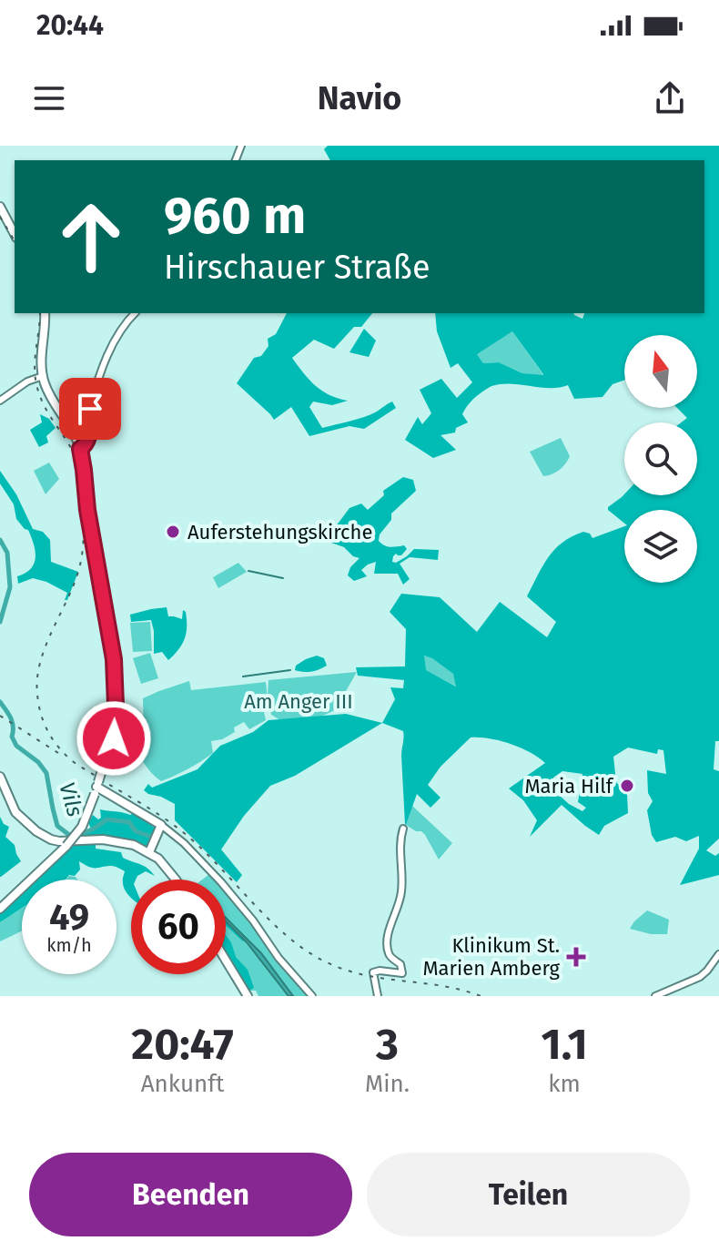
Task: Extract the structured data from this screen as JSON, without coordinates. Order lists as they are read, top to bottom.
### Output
{
  "water": ["Vils"],
  "parks": ["Am Anger III"],
  "places": {
    "other": ["Auferstehungskirche", "Maria Hilf"],
    "health": ["Klinikum St. Marien Amberg"]
  },
  "north": "top",
  "page": {
    "status": "20:44",
    "header": "Navio",
    "turn": ["960 m", "Hirschauer Straße"],
    "speed": "49 km/h",
    "limit": "60",
    "eta": [
      "20:47",
      "Ankunft",
      "3",
      "Min.",
      "1.1",
      "km"
    ],
    "buttons": ["Beenden", "Teilen"]
  }
}
